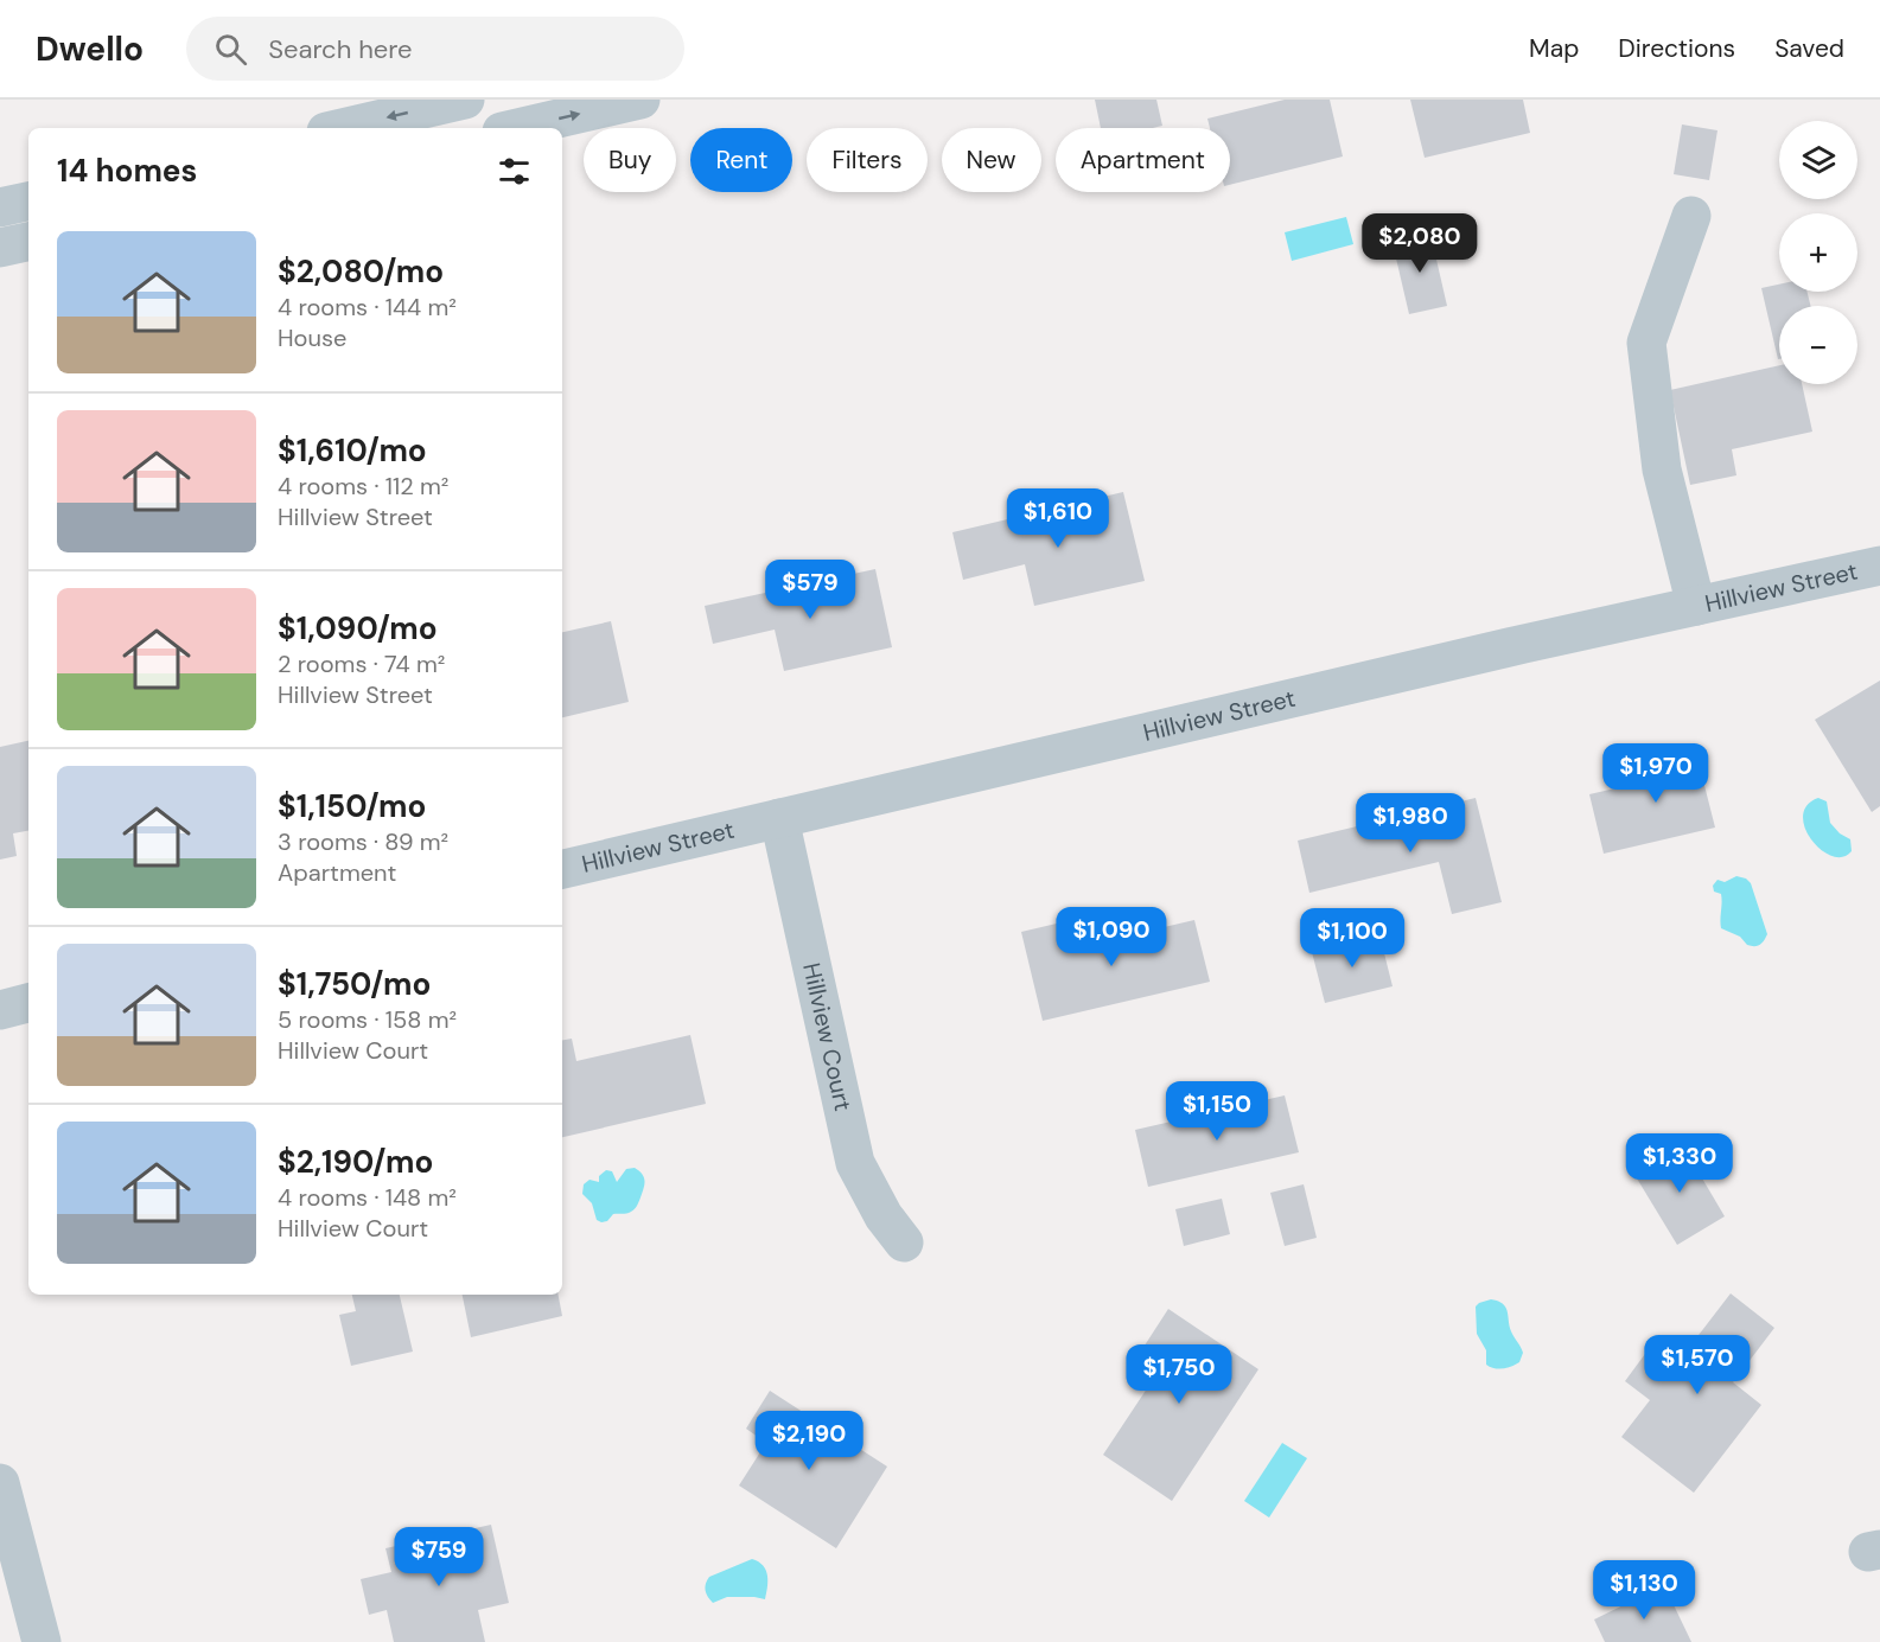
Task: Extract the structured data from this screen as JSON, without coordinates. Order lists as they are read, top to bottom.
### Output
{
  "streets": {
    "street": ["Hillview Street", "Hillview Court"]
  },
  "crossings": [
    ["Hillview Street", "Hillview Court"]
  ],
  "page": {
    "header": "Dwello",
    "search": "Search here",
    "nav": ["Map", "Directions", "Saved"],
    "map_buttons": ["+", "−"],
    "chip": [
      "Buy",
      "Rent",
      "Filters",
      "New",
      "Apartment"
    ],
    "heading": "14 homes",
    "price": [
      "$2,080",
      "$1,610",
      "$579",
      "$1,970",
      "$1,980",
      "$1,090",
      "$1,100",
      "$1,150",
      "$1,330",
      "$1,570",
      "$1,750",
      "$2,190",
      "$759",
      "$1,130"
    ],
    "list": [
      {
        "name": "$2,080/mo",
        "note": "4 rooms · 144 m² · House"
      },
      {
        "name": "$1,610/mo",
        "note": "4 rooms · 112 m² · Hillview Street"
      },
      {
        "name": "$1,090/mo",
        "note": "2 rooms · 74 m² · Hillview Street"
      },
      {
        "name": "$1,150/mo",
        "note": "3 rooms · 89 m² · Apartment"
      },
      {
        "name": "$1,750/mo",
        "note": "5 rooms · 158 m² · Hillview Court"
      },
      {
        "name": "$2,190/mo",
        "note": "4 rooms · 148 m² · Hillview Court"
      }
    ]
  }
}
